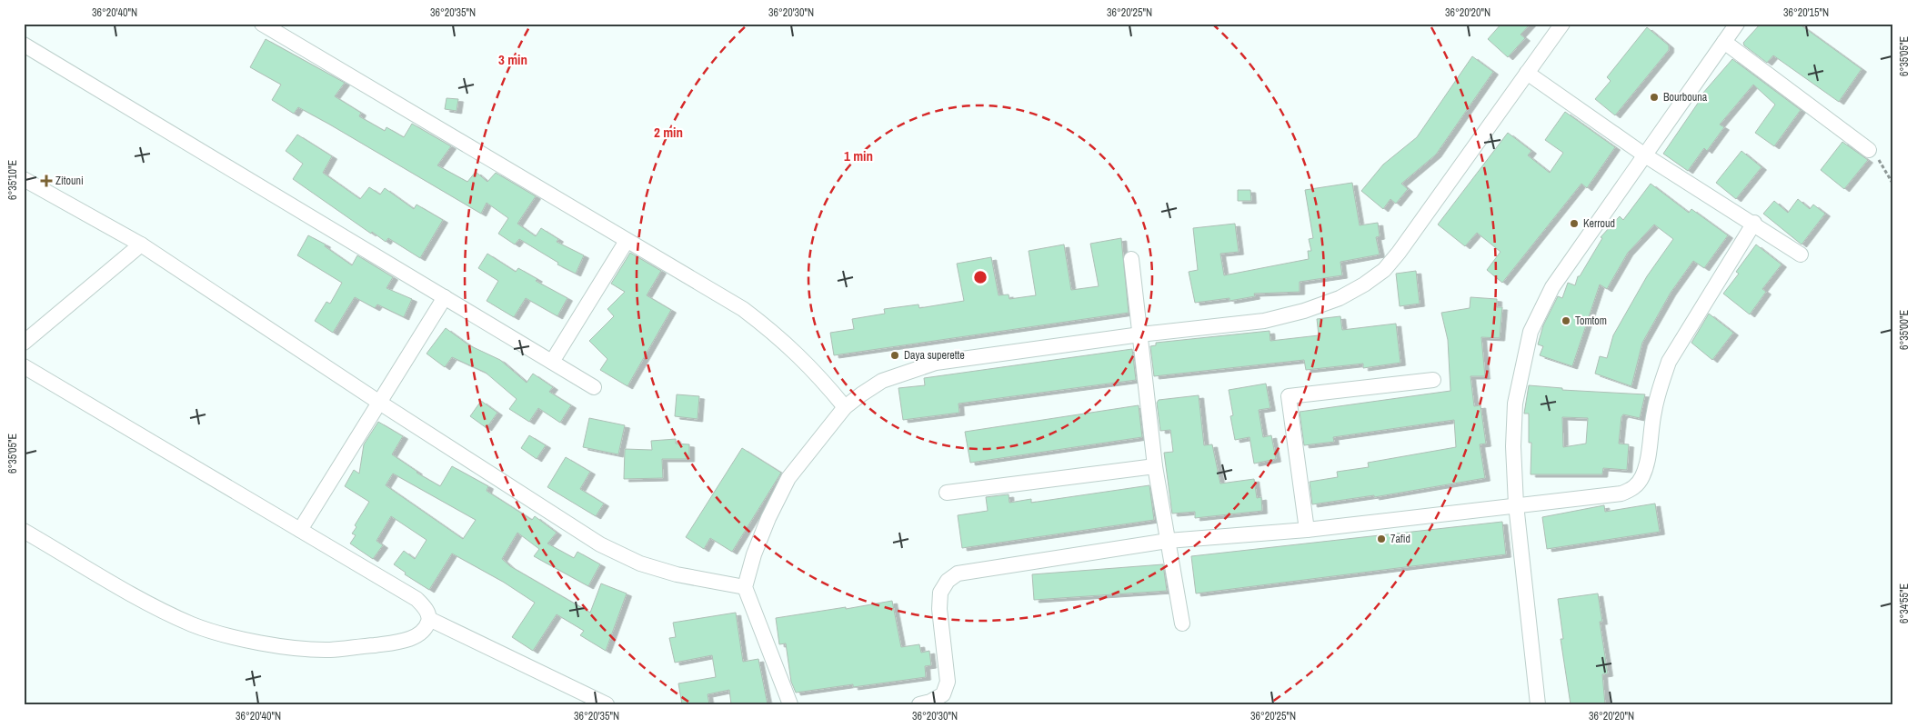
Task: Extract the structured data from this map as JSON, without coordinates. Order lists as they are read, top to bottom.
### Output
{
  "places": {
    "other": [
      "Bourbouna",
      "Kerroud",
      "Tomtom",
      "Daya superette",
      "7afid"
    ],
    "health": ["Zitouni"]
  },
  "coordinates": [
    "36°20'40\"N",
    "36°20'35\"N",
    "36°20'30\"N",
    "36°20'25\"N",
    "36°20'20\"N",
    "36°20'15\"N",
    "6°35'05\"E",
    "6°35'10\"E",
    "6°35'00\"E",
    "6°34'55\"E"
  ],
  "rings": ["3 min", "2 min", "1 min"]
}
